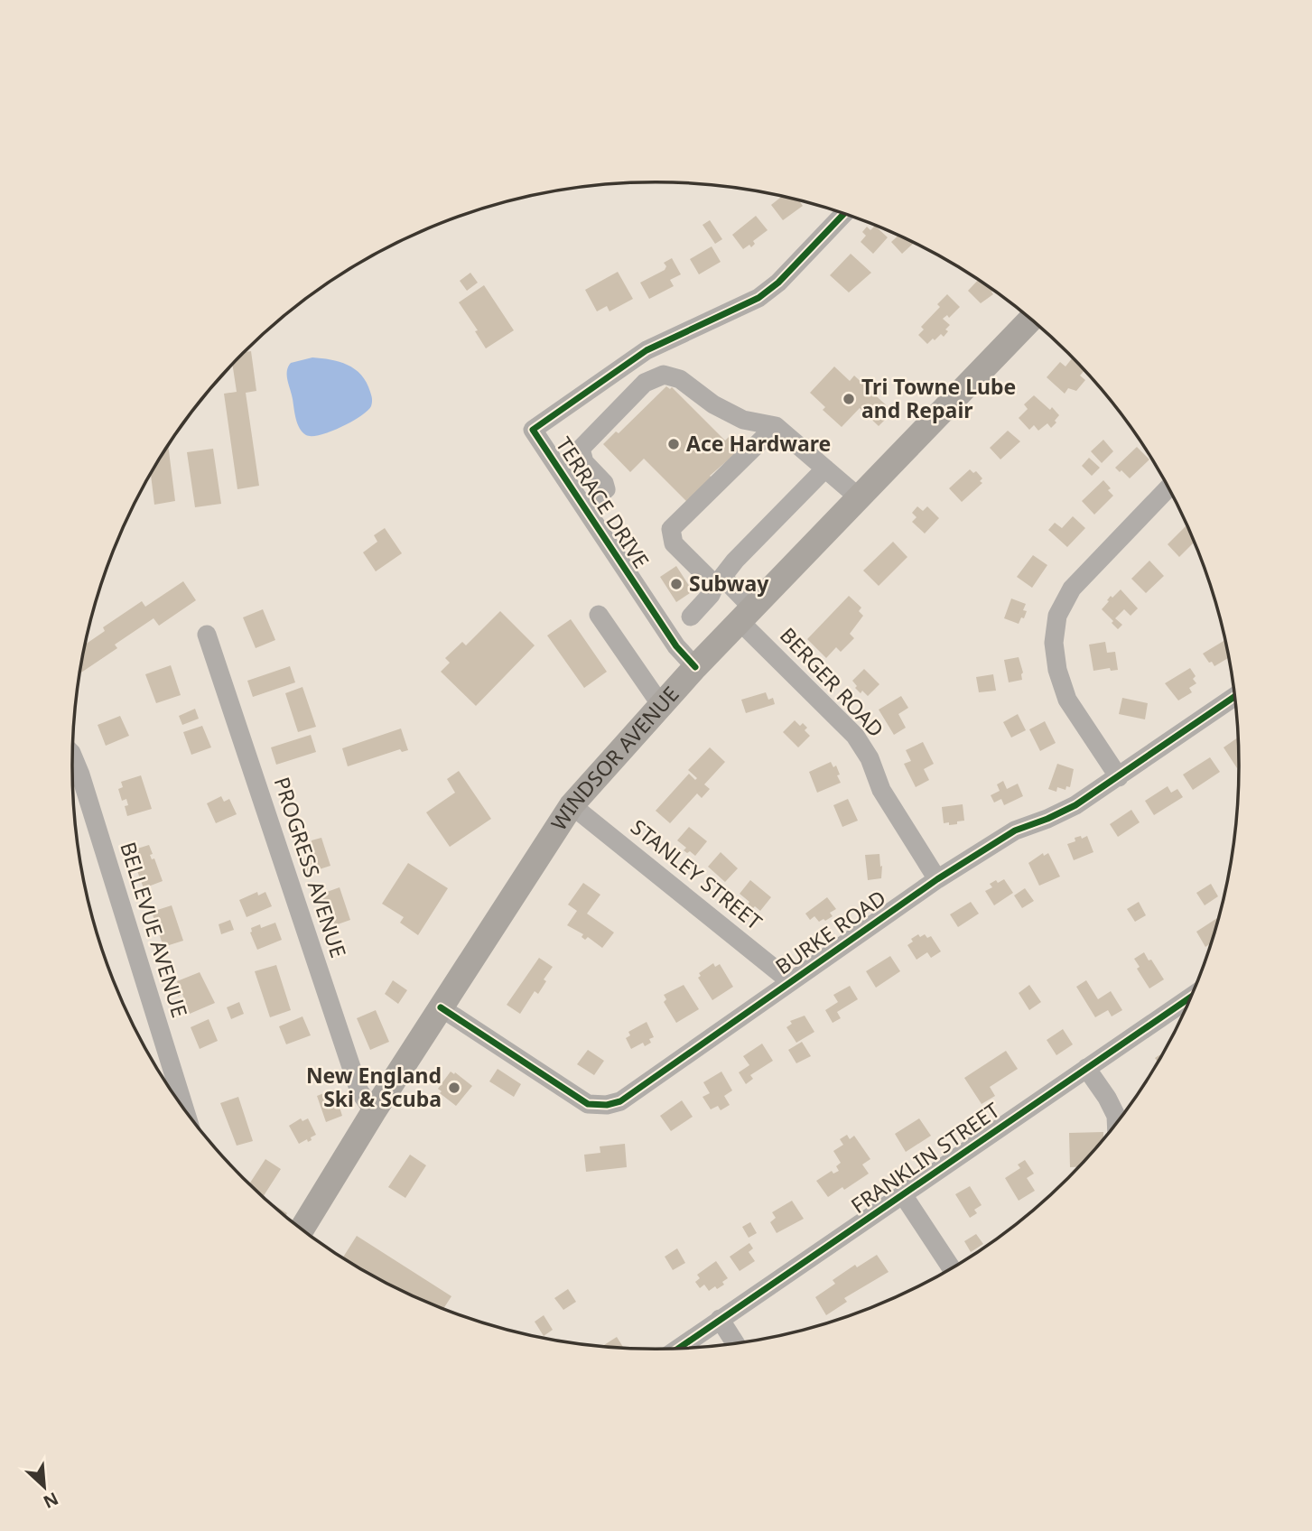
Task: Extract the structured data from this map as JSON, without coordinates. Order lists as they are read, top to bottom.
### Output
{
  "streets": {
    "main road": ["WINDSOR AVENUE"],
    "street": [
      "TERRACE DRIVE",
      "BERGER ROAD",
      "PROGRESS AVENUE",
      "STANLEY STREET",
      "BELLEVUE AVENUE",
      "BURKE ROAD",
      "FRANKLIN STREET"
    ]
  },
  "crossings": [
    ["TERRACE DRIVE", "WINDSOR AVENUE"],
    ["BERGER ROAD", "WINDSOR AVENUE"],
    ["BERGER ROAD", "BURKE ROAD"],
    ["WINDSOR AVENUE", "PROGRESS AVENUE"],
    ["WINDSOR AVENUE", "STANLEY STREET"],
    ["WINDSOR AVENUE", "BURKE ROAD"],
    ["STANLEY STREET", "BURKE ROAD"]
  ],
  "places": [
    "Tri Towne Lube and Repair",
    "Ace Hardware",
    "Subway",
    "New England Ski & Scuba"
  ],
  "north": "bottom right"
}
